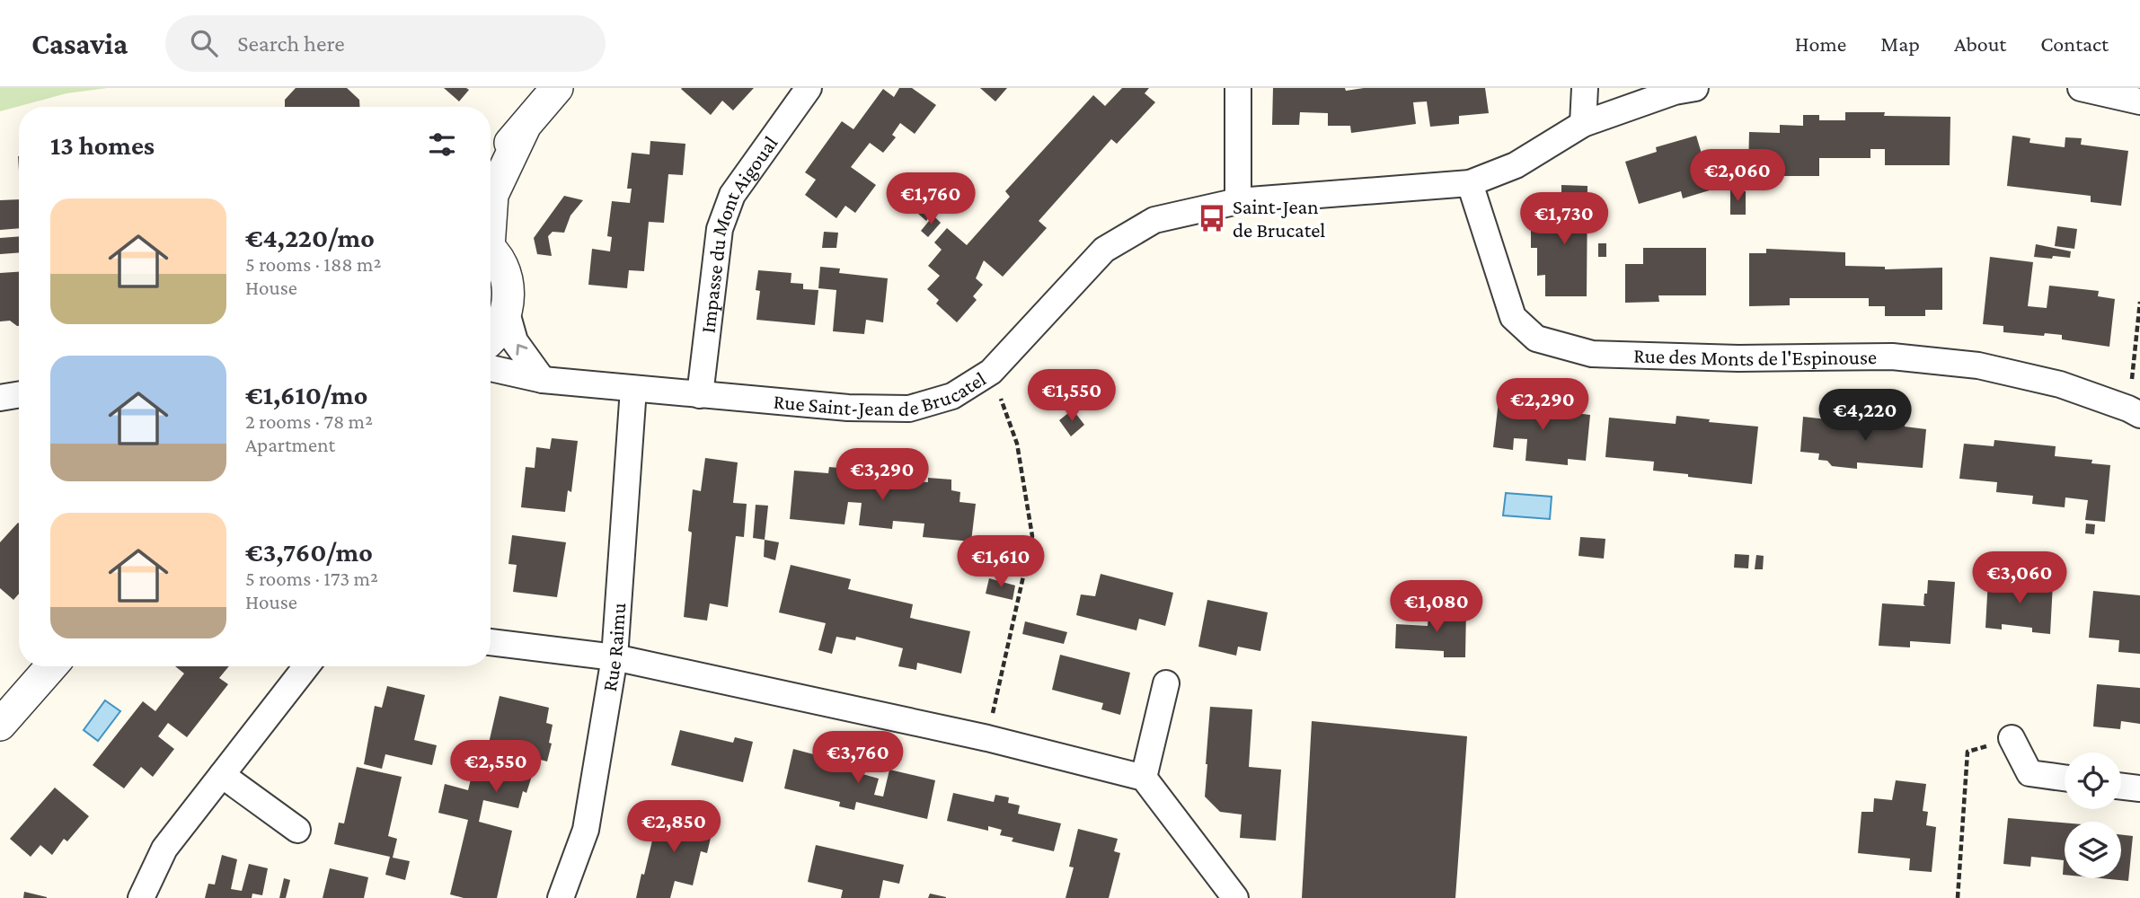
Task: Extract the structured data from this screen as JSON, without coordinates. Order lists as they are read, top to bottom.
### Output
{
  "streets": {
    "street": [
      "Impasse du Mont Aigoual",
      "Rue des Monts de l'Espinouse",
      "Rue Saint-Jean de Brucatel",
      "Rue Raimu"
    ]
  },
  "crossings": [
    ["Impasse du Mont Aigoual", "Rue Saint-Jean de Brucatel"],
    ["Rue des Monts de l'Espinouse", "Rue Saint-Jean de Brucatel"],
    ["Rue Saint-Jean de Brucatel", "Rue Raimu"]
  ],
  "places": {
    "bus stop": ["Saint-Jean de Brucatel"]
  },
  "page": {
    "header": "Casavia",
    "search": "Search here",
    "nav": [
      "Home",
      "Map",
      "About",
      "Contact"
    ],
    "heading": "13 homes",
    "price": [
      "€2,060",
      "€1,760",
      "€1,730",
      "€1,550",
      "€2,290",
      "€4,220",
      "€3,290",
      "€1,610",
      "€3,060",
      "€1,080",
      "€3,760",
      "€2,550",
      "€2,850"
    ],
    "list": [
      {
        "name": "€4,220/mo",
        "note": "5 rooms · 188 m² · House"
      },
      {
        "name": "€1,610/mo",
        "note": "2 rooms · 78 m² · Apartment"
      },
      {
        "name": "€3,760/mo",
        "note": "5 rooms · 173 m² · House"
      }
    ]
  }
}
